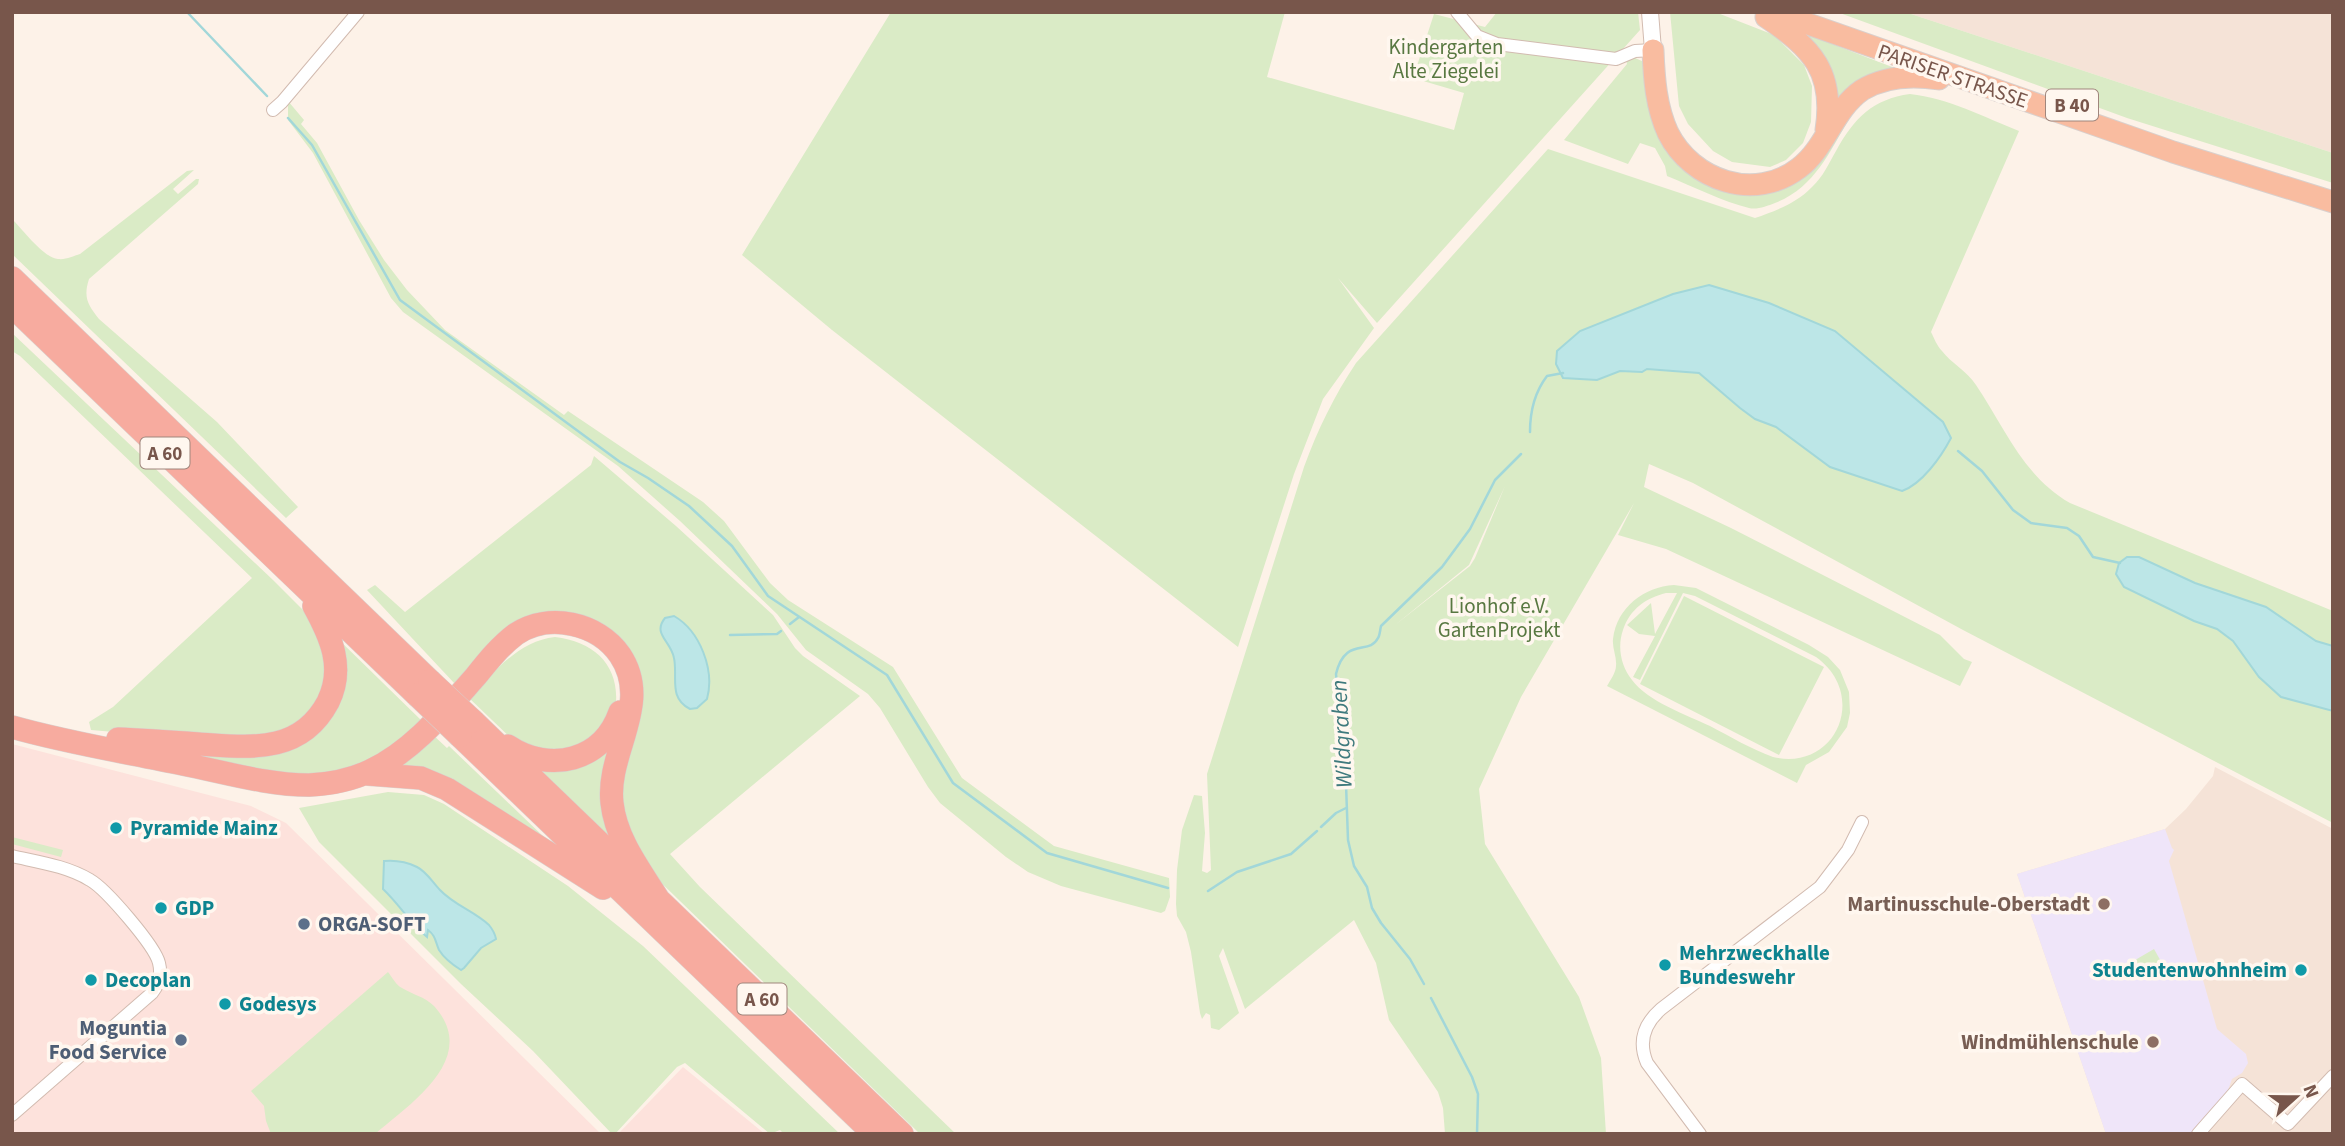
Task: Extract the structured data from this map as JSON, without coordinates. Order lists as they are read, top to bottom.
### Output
{
  "streets": {
    "highway": ["PARISER STRASSE", "B 40", "A 60"]
  },
  "crossings": [
    ["PARISER STRASSE", "B 40"]
  ],
  "water": ["Wildgraben"],
  "parks": ["Kindergarten Alte Ziegelei", "Lionhof e.V. GartenProjekt"],
  "places": [
    "Pyramide Mainz",
    "Martinusschule-Oberstadt",
    "GDP",
    "ORGA-SOFT",
    "Mehrzweckhalle Bundeswehr",
    "Studentenwohnheim",
    "Decoplan",
    "Godesys",
    "Moguntia Food Service",
    "Windmühlenschule"
  ],
  "north": "right"
}
